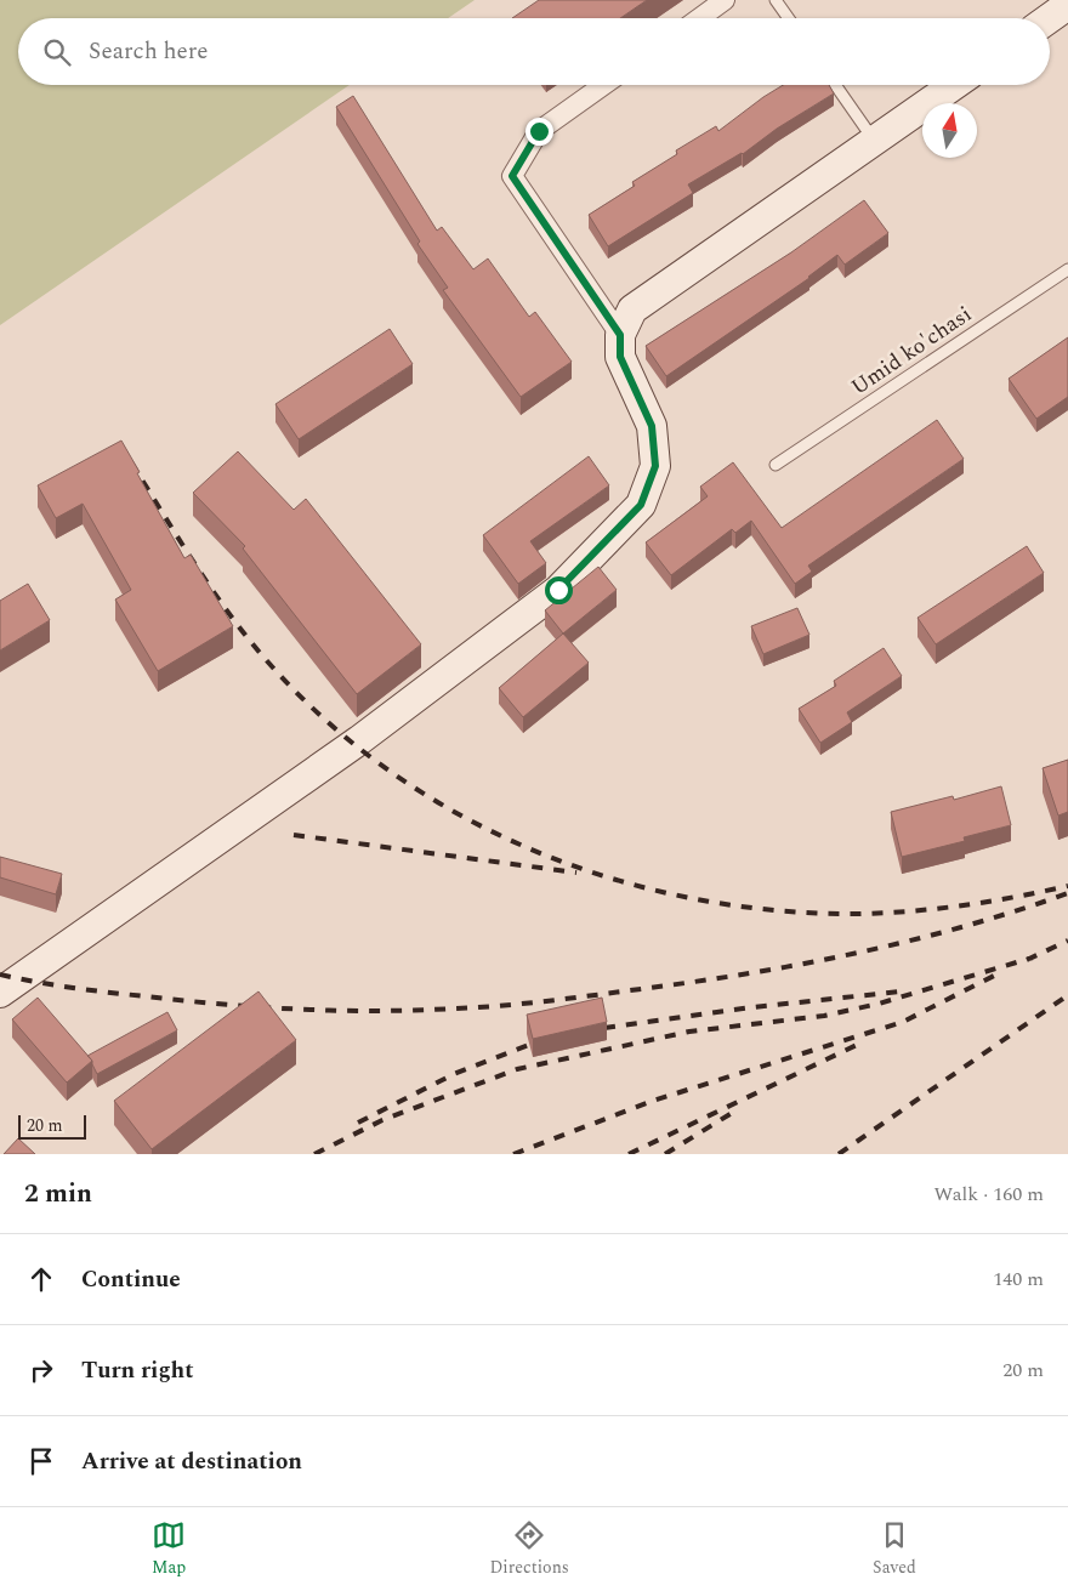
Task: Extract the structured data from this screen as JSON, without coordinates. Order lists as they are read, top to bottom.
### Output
{
  "streets": {
    "lane": ["Umid ko'chasi"]
  },
  "scale_bar": "20 m",
  "north": "top",
  "page": {
    "search": "Search here",
    "scale": "20 m",
    "heading": ["2 min", "Walk · 160 m"],
    "list": [
      ["Continue", "140 m"],
      ["Turn right", "20 m"],
      "Arrive at destination"
    ],
    "nav": ["Map", "Directions", "Saved"]
  }
}
